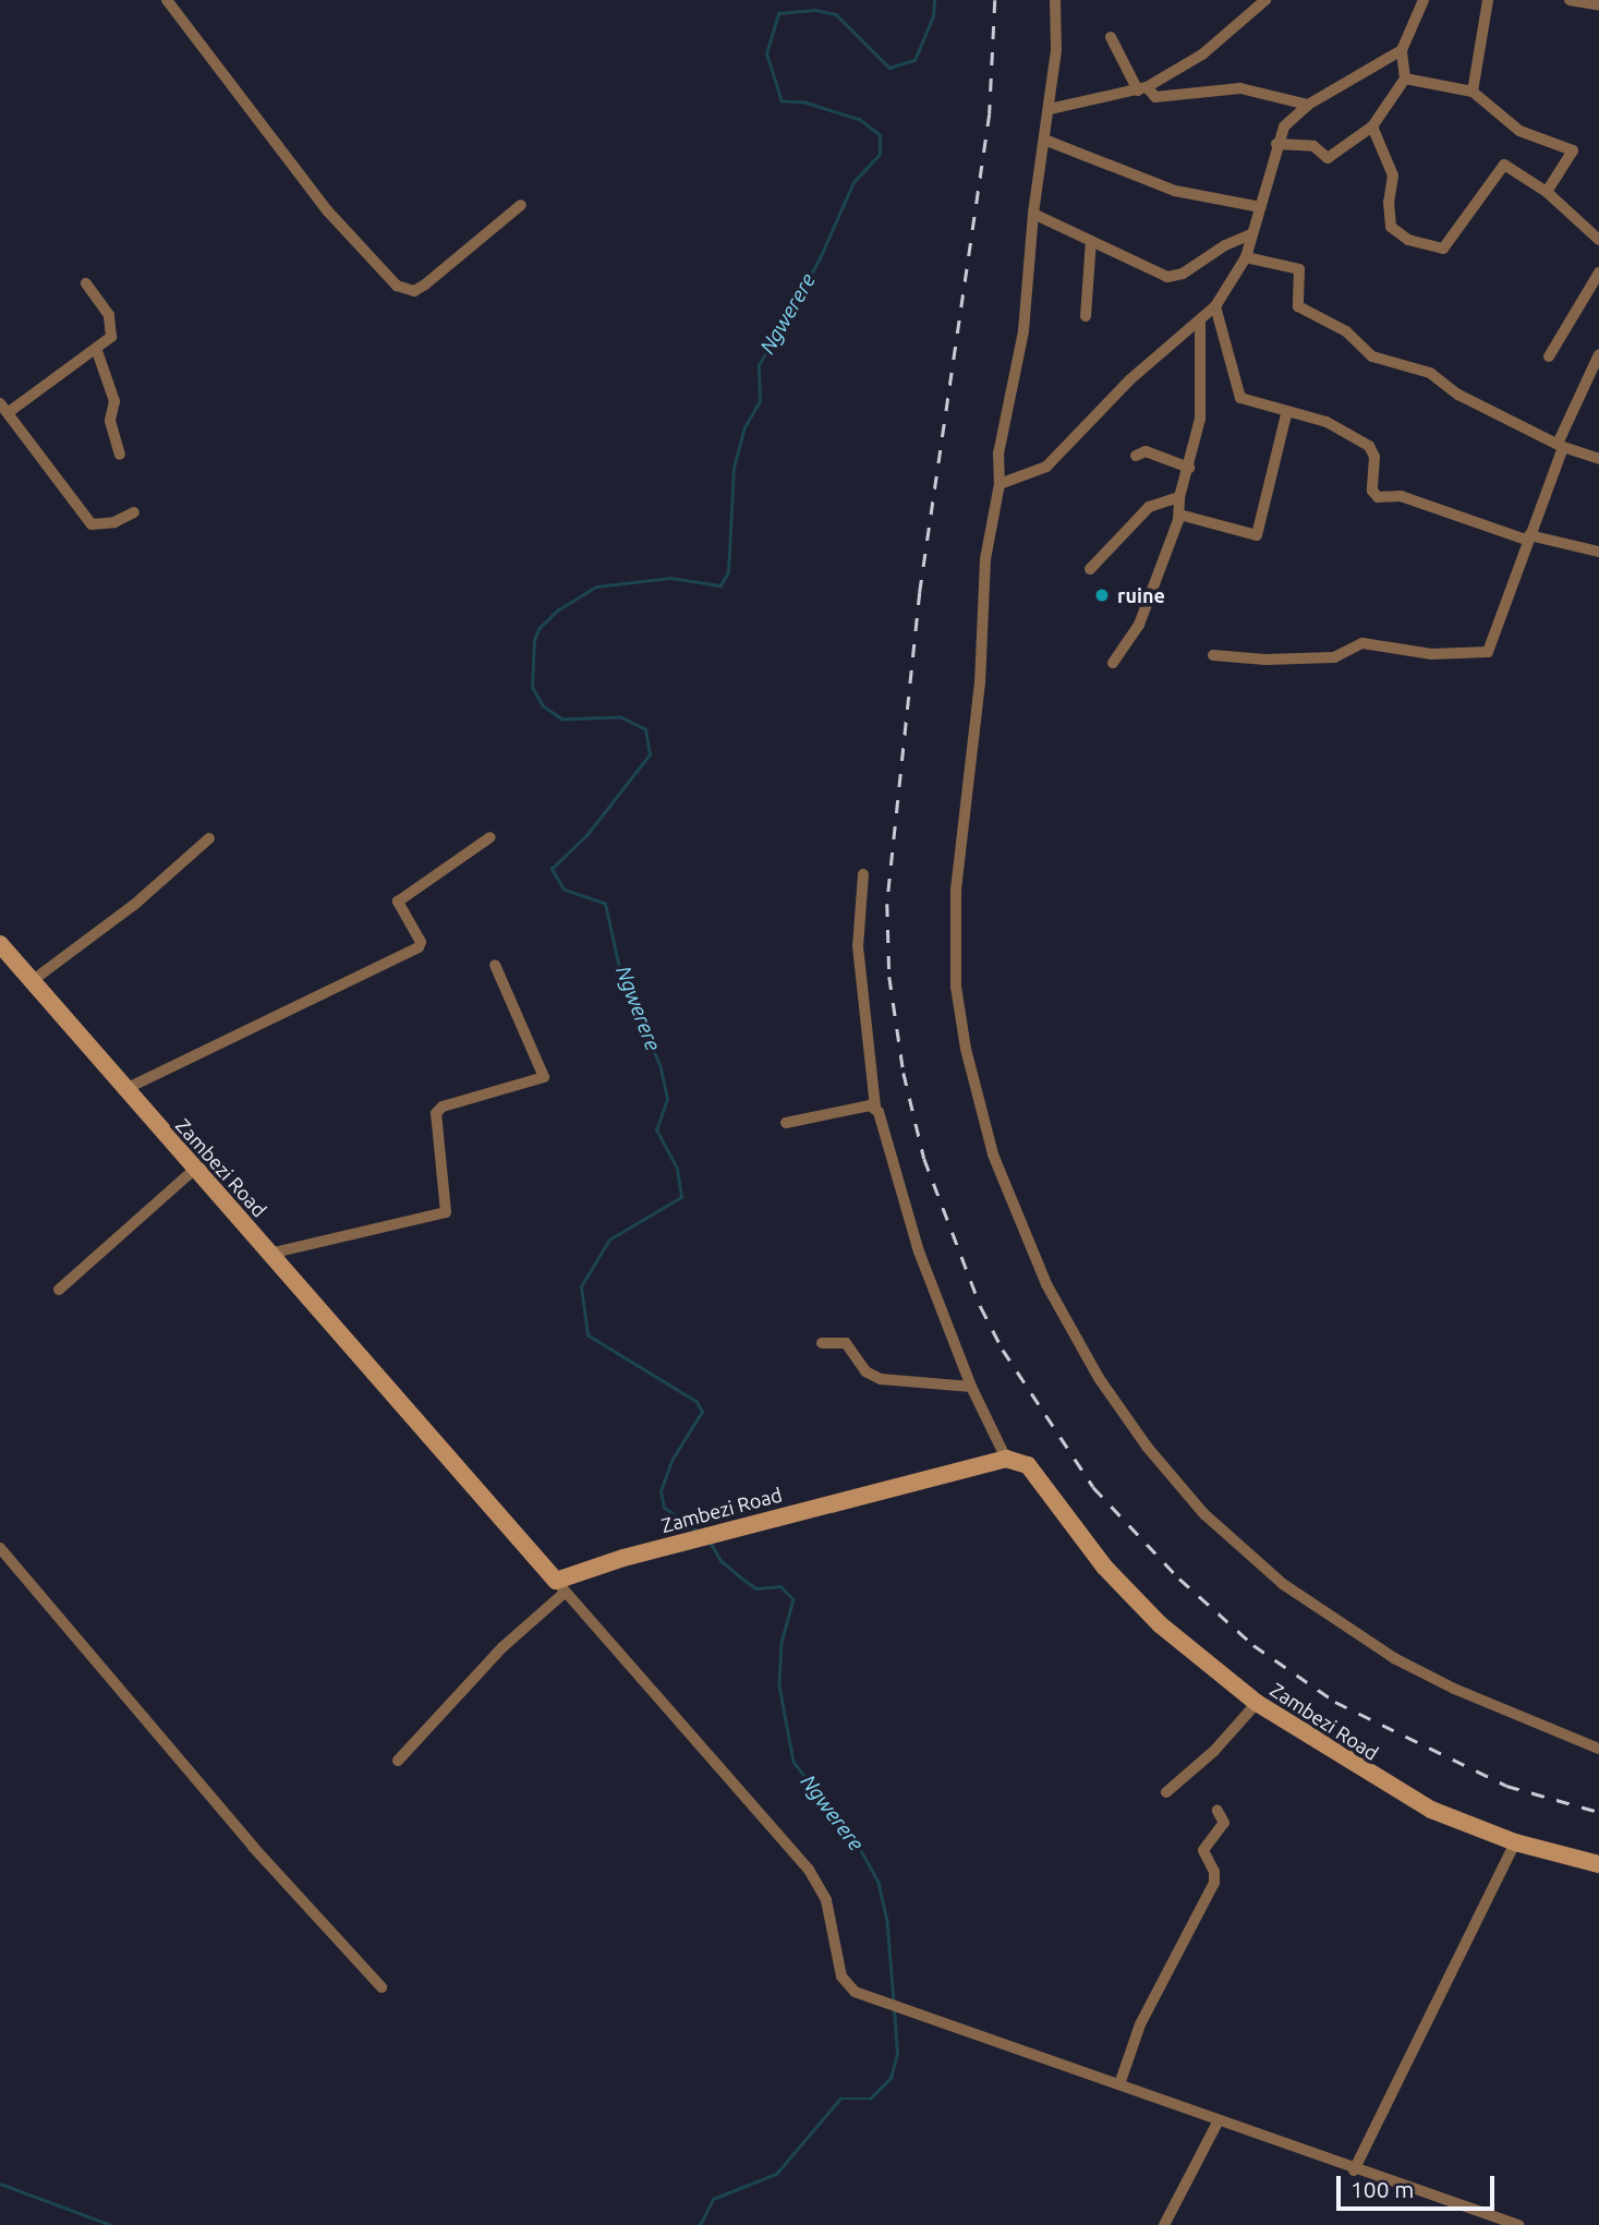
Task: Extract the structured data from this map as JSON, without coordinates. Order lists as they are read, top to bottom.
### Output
{
  "streets": {
    "main road": ["Zambezi Road"]
  },
  "water": ["Ngwerere"],
  "places": ["ruine"],
  "scale_bar": "100 m"
}
